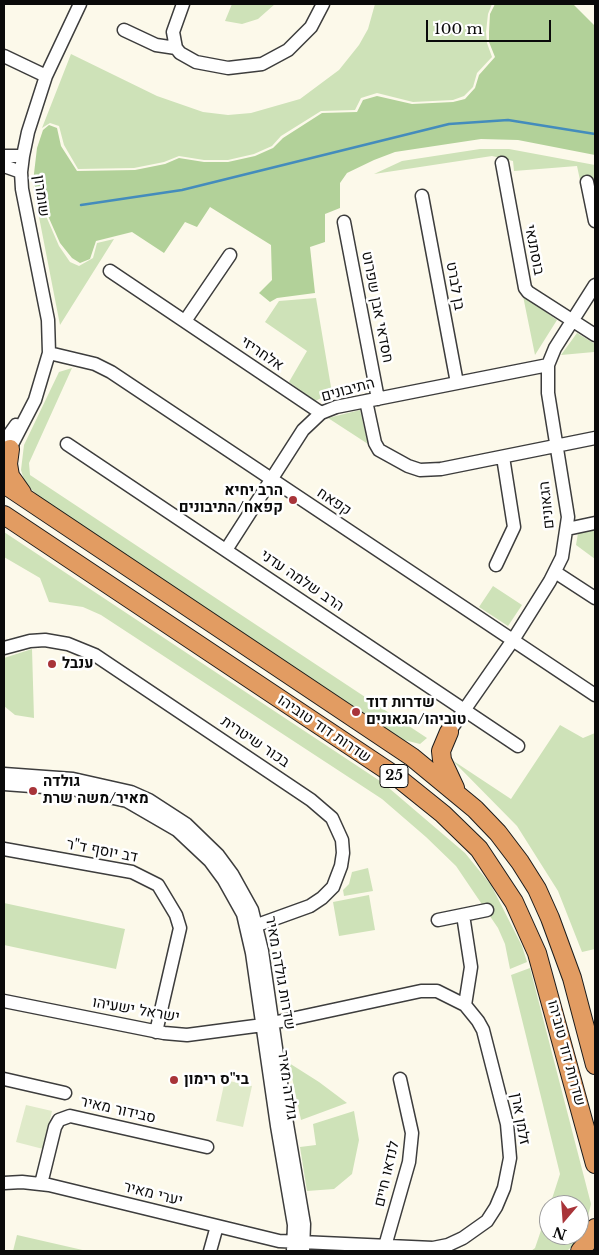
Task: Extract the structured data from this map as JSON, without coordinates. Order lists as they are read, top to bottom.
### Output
{
  "streets": {
    "highway": ["שדרות דוד טוביהו", "25"],
    "street": [
      "שומרון",
      "בוסתנאי",
      "בן לברט",
      "חסדאי אבן שפרוט",
      "אלחריזי",
      "התיבונים",
      "קפאח",
      "הגאונים",
      "הרב שלמה עדני",
      "בכור שיטרית",
      "דב יוסף ד\"ר",
      "שדרות גולדה מאיר",
      "ישראל ישעיהו",
      "גולדה מאיר",
      "סבידור מאיר",
      "זלמן ארן",
      "לנדאו חיים",
      "יערי מאיר"
    ]
  },
  "crossings": [
    ["שומרון", "קפאח"],
    ["בוסתנאי", "הגאונים"],
    ["בן לברט", "התיבונים"],
    ["חסדאי אבן שפרוט", "התיבונים"],
    ["חסדאי אבן שפרוט", "הגאונים"],
    ["אלחריזי", "התיבונים"],
    ["התיבונים", "קפאח"],
    ["התיבונים", "הגאונים"],
    ["התיבונים", "הרב שלמה עדני"],
    ["קפאח", "הגאונים"],
    ["הגאונים", "הרב שלמה עדני"],
    ["בכור שיטרית", "שדרות גולדה מאיר"],
    ["בכור שיטרית", "גולדה מאיר"],
    ["דב יוסף ד\"ר", "ישראל ישעיהו"],
    ["שדרות גולדה מאיר", "גולדה מאיר"],
    ["ישראל ישעיהו", "גולדה מאיר"],
    ["ישראל ישעיהו", "זלמן ארן"],
    ["גולדה מאיר", "זלמן ארן"],
    ["גולדה מאיר", "יערי מאיר"],
    ["סבידור מאיר", "יערי מאיר"],
    ["זלמן ארן", "לנדאו חיים"],
    ["זלמן ארן", "יערי מאיר"]
  ],
  "places": [
    "הרב יחיא קפאח/התיבונים",
    "ענבל",
    "שדרות דוד טוביהו/הגאונים",
    "גולדה מאיר/משה שרת",
    "בי\"ס רימון"
  ],
  "scale_bar": "100 m",
  "north": "bottom"
}
